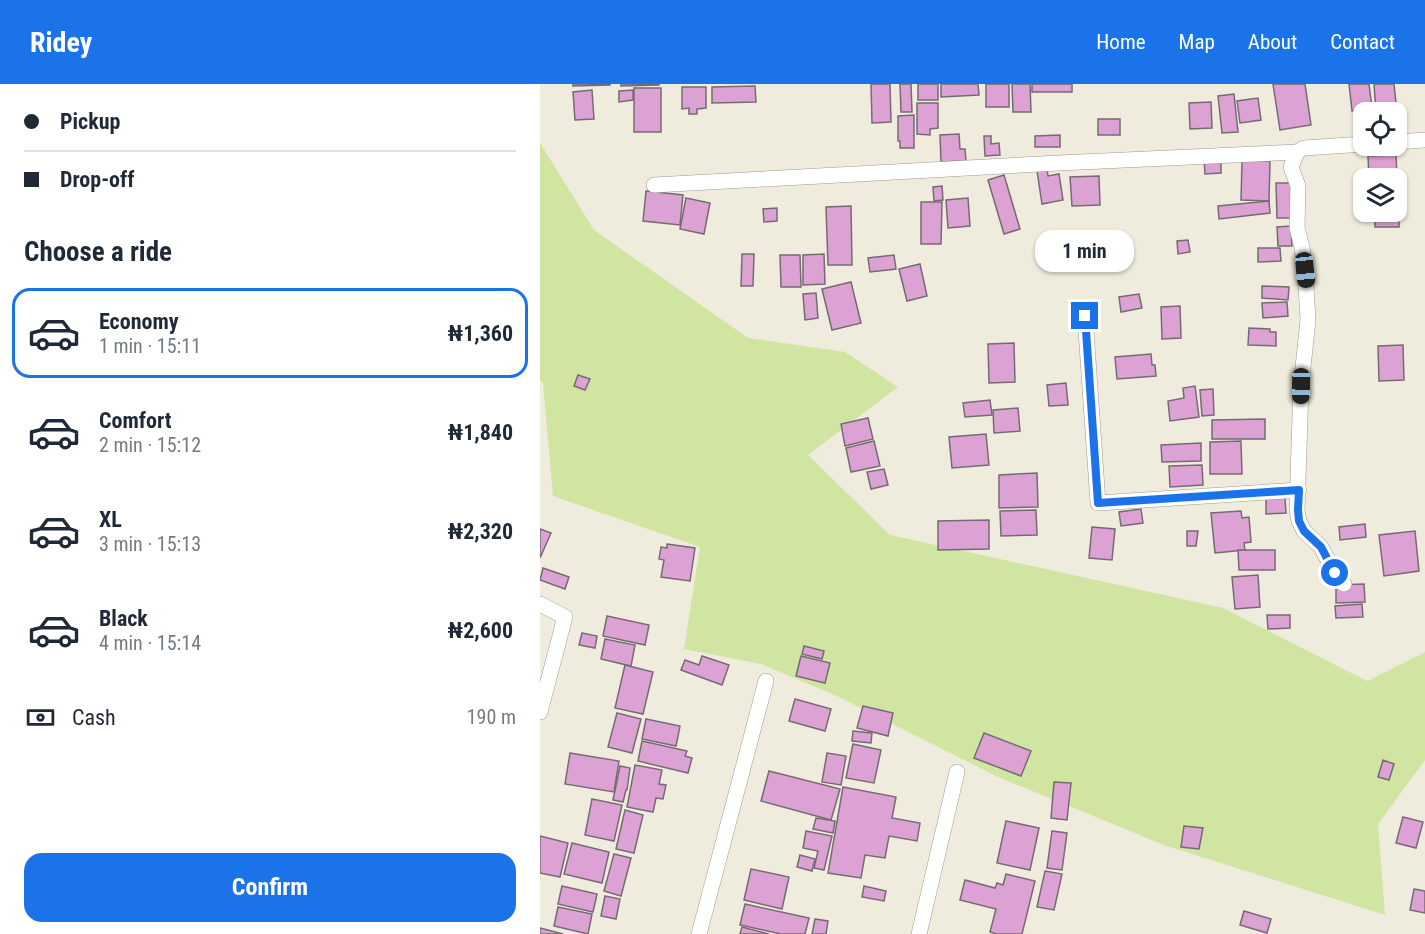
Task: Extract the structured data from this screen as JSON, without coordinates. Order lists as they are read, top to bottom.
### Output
{
  "page": {
    "header": "Ridey",
    "nav": [
      "Home",
      "Map",
      "About",
      "Contact"
    ],
    "banner": ["Pickup", "Drop-off"],
    "heading": "Choose a ride",
    "bubble": "1 min",
    "list": [
      {
        "name": "Economy",
        "note": "1 min · 15:11",
        "value": "₦1,360"
      },
      {
        "name": "Comfort",
        "note": "2 min · 15:12",
        "value": "₦1,840"
      },
      {
        "name": "XL",
        "note": "3 min · 15:13",
        "value": "₦2,320"
      },
      {
        "name": "Black",
        "note": "4 min · 15:14",
        "value": "₦2,600"
      }
    ],
    "pay": ["Cash", "190 m"],
    "buttons": "Confirm"
  }
}
